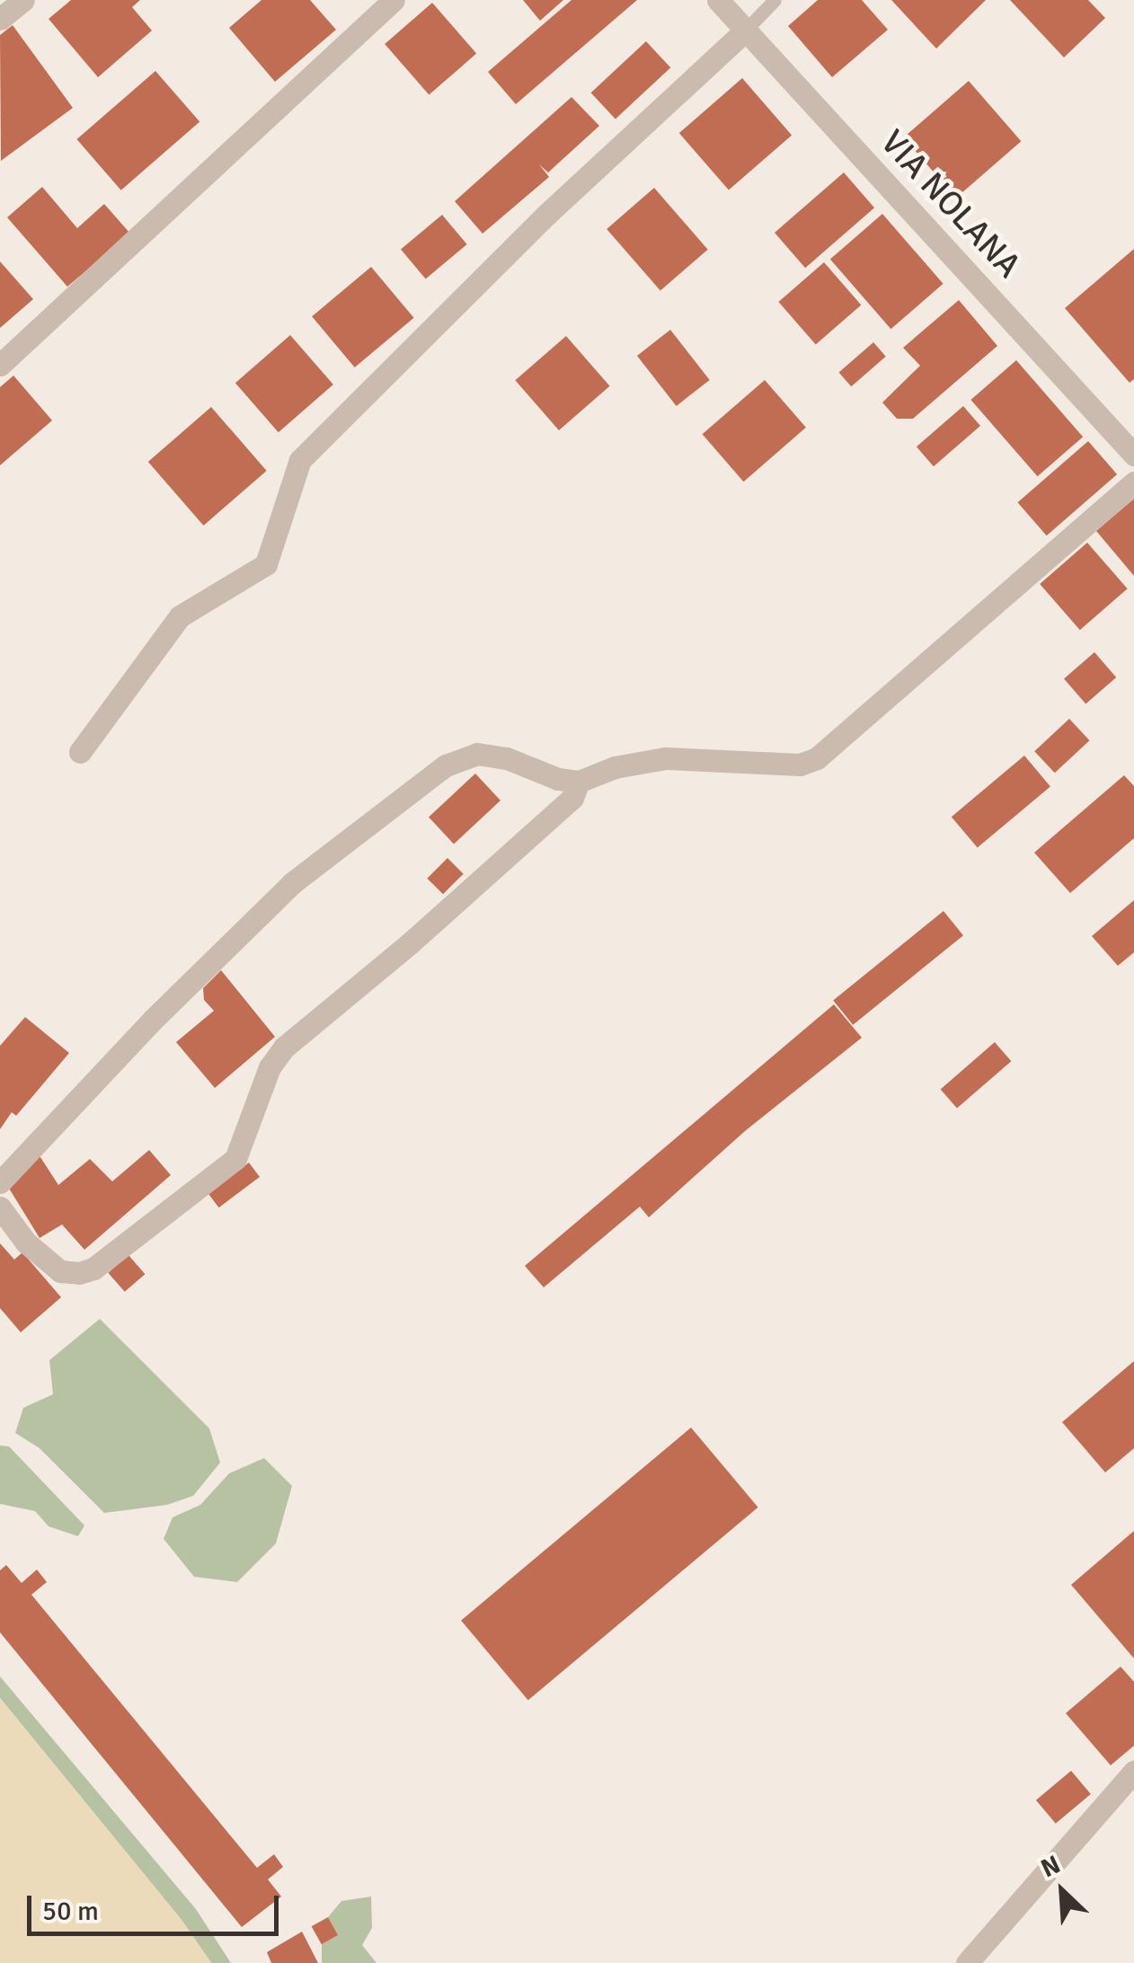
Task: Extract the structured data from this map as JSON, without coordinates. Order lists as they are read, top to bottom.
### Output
{
  "streets": {
    "street": ["VIA NOLANA"]
  },
  "scale_bar": "50 m",
  "north": "top left"
}
